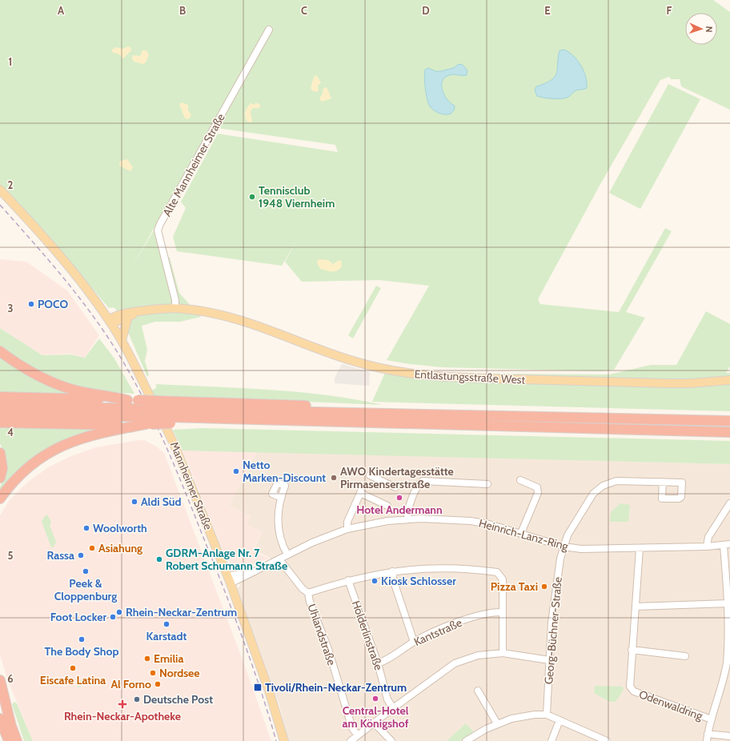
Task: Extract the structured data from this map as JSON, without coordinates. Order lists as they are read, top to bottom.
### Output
{
  "streets": {
    "main road": ["Entlastungsstraße West", "Mannheimer Straße"],
    "street": [
      "Alte Mannheimer Straße",
      "Heinrich-Lanz-Ring",
      "Georg-Büchner-Straße",
      "Kantstraße",
      "Uhlandstraße",
      "Hölderlinstraße",
      "Odenwaldring"
    ]
  },
  "crossings": [
    ["Alte Mannheimer Straße", "Entlastungsstraße West"],
    ["Mannheimer Straße", "Heinrich-Lanz-Ring"],
    ["Heinrich-Lanz-Ring", "Georg-Büchner-Straße"],
    ["Heinrich-Lanz-Ring", "Uhlandstraße"],
    ["Heinrich-Lanz-Ring", "Odenwaldring"],
    ["Kantstraße", "Hölderlinstraße"]
  ],
  "places": {
    "other": [
      "Tennisclub 1948 Viernheim",
      "POCO",
      "Netto Marken-Discount",
      "AWO Kindertagesstätte Pirmasenserstraße",
      "Hotel Andermann",
      "Aldi Süd",
      "Woolworth",
      "Asiahung",
      "Rassa",
      "GDRM-Anlage Nr. 7 Robert Schumann Straße",
      "Peek & Cloppenburg",
      "Kiosk Schlosser",
      "Pizza Taxi",
      "Rhein-Neckar-Zentrum",
      "Foot Locker",
      "Karstadt",
      "The Body Shop",
      "Emilia",
      "Eiscafe Latina",
      "Nordsee",
      "Al Forno",
      "Central-Hotel am Königshof",
      "Deutsche Post"
    ],
    "transit": ["Tivoli/Rhein-Neckar-Zentrum"],
    "health": ["Rhein-Neckar-Apotheke"]
  },
  "north": "right",
  "grid": {
    "columns": [
      "A",
      "B",
      "C",
      "D",
      "E",
      "F"
    ],
    "rows": [
      "1",
      "2",
      "3",
      "4",
      "5",
      "6"
    ]
  }
}
